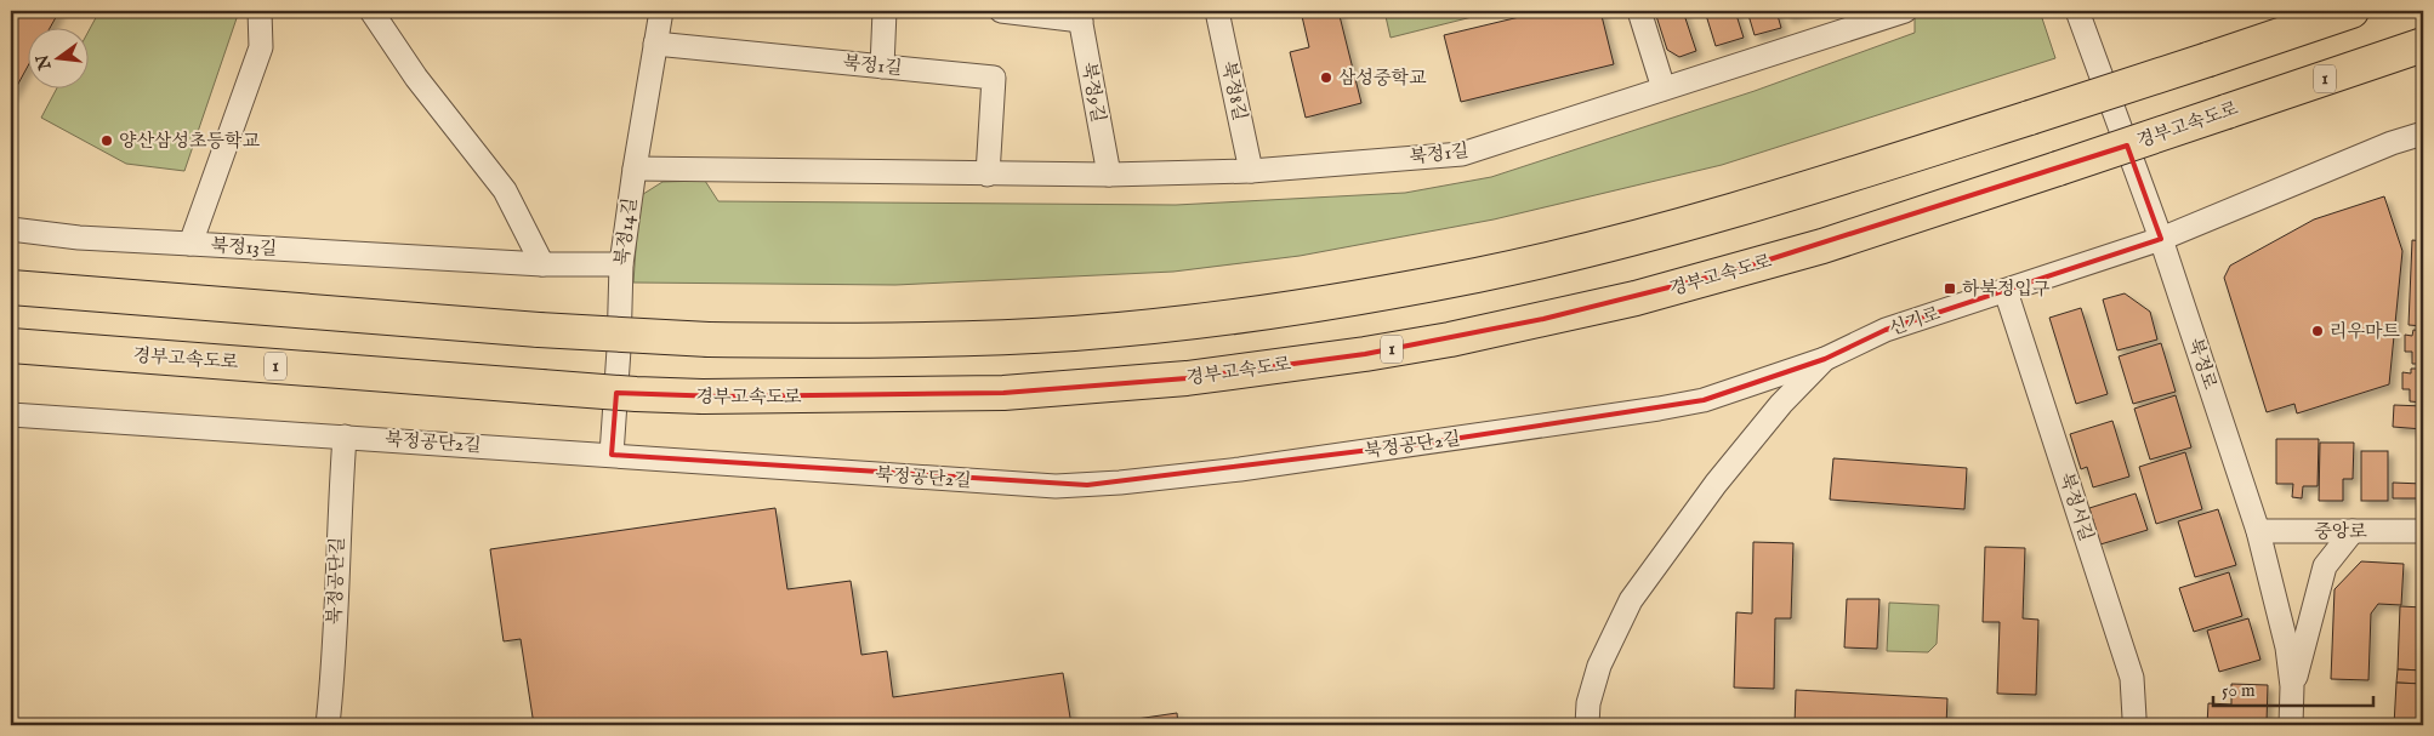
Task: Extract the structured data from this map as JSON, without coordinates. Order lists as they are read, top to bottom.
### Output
{
  "streets": {
    "highway": ["1", "경부고속도로"],
    "street": [
      "북정1길",
      "북정8길",
      "북정9길",
      "북정14길",
      "북정13길",
      "신기로",
      "북정로",
      "북정공단2길",
      "북정서길",
      "중앙로",
      "북정공단길"
    ]
  },
  "crossings": [
    ["북정1길", "북정8길"],
    ["북정1길", "북정9길"],
    ["북정1길", "북정14길"],
    ["북정14길", "북정13길"],
    ["북정14길", "북정공단2길"],
    ["신기로", "북정로"],
    ["신기로", "북정공단2길"],
    ["신기로", "북정서길"],
    ["북정로", "중앙로"],
    ["북정공단2길", "북정공단길"]
  ],
  "places": {
    "other": ["삼성중학교", "양산삼성초등학교", "리우마트"],
    "transit": ["하북정입구"]
  },
  "scale_bar": "50 m",
  "north": "left"
}
